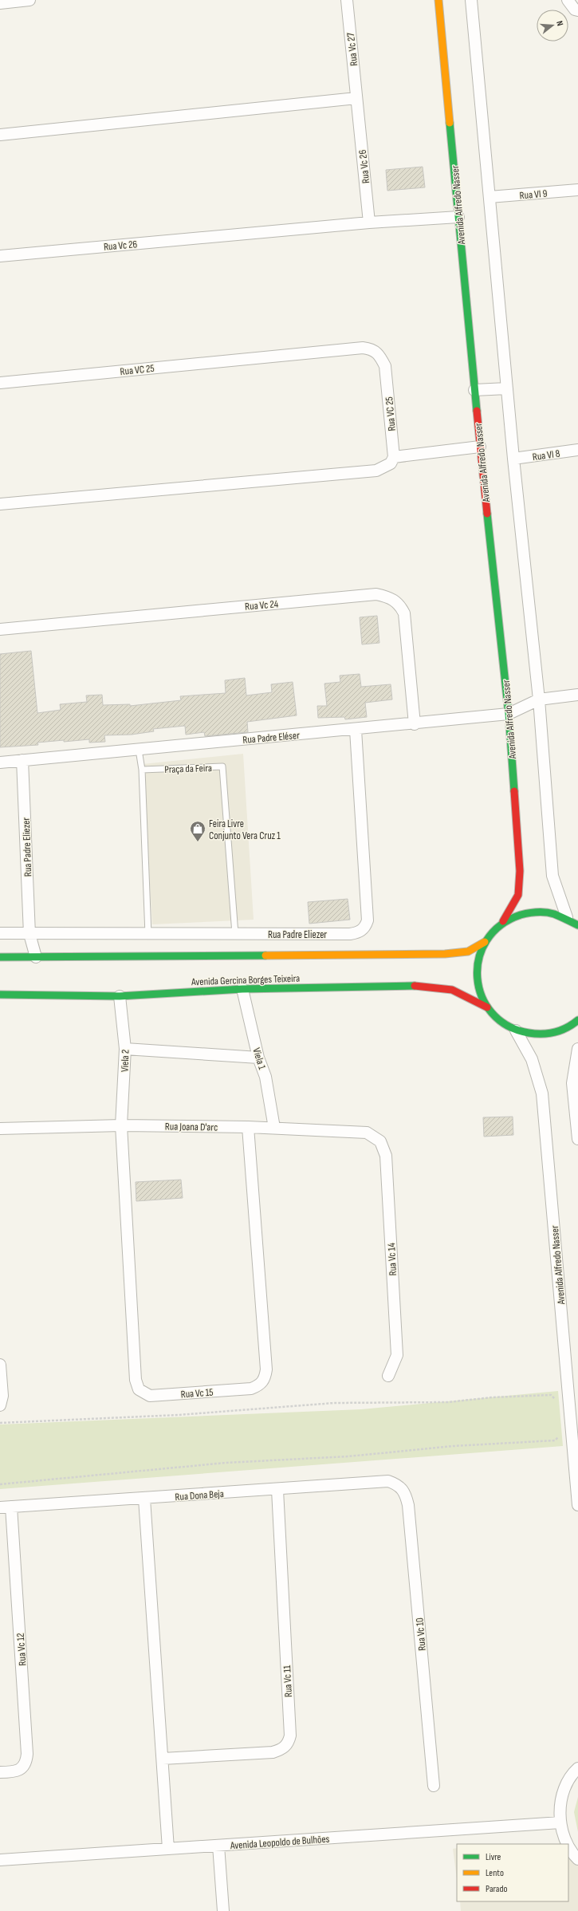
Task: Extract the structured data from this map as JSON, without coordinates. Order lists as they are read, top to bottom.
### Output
{
  "streets": {
    "main road": ["Avenida Alfredo Nasser", "Avenida Gercina Borges Teixeira"],
    "street": [
      "Rua Vc 27",
      "Rua Vc 26",
      "Rua VI 9",
      "Rua VC 25",
      "Rua VI 8",
      "Rua Vc 24",
      "Rua Padre Eléser",
      "Rua Padre Eliezer",
      "Viela 1",
      "Viela 2",
      "Rua Joana D'arc",
      "Rua Vc 14",
      "Rua Vc 15",
      "Rua Dona Beja",
      "Rua Vc 10",
      "Rua Vc 12",
      "Rua Vc 11",
      "Avenida Leopoldo de Bulhões"
    ],
    "lane": ["Praça da Feira"]
  },
  "crossings": [
    ["Rua Vc 27", "Rua Vc 26"],
    ["Avenida Alfredo Nasser", "Rua Padre Eléser"],
    ["Rua Vc 24", "Rua Padre Eléser"],
    ["Rua Padre Eléser", "Rua Padre Eliezer"],
    ["Praça da Feira", "Rua Padre Eliezer"],
    ["Avenida Gercina Borges Teixeira", "Viela 1"],
    ["Avenida Gercina Borges Teixeira", "Viela 2"],
    ["Viela 1", "Rua Joana D'arc"],
    ["Viela 2", "Rua Joana D'arc"],
    ["Viela 2", "Rua Vc 15"],
    ["Rua Joana D'arc", "Rua Vc 14"],
    ["Rua Joana D'arc", "Rua Vc 15"],
    ["Rua Dona Beja", "Rua Vc 10"],
    ["Rua Dona Beja", "Rua Vc 12"],
    ["Rua Dona Beja", "Rua Vc 11"]
  ],
  "places": {
    "shop": ["Feira Livre Conjunto Vera Cruz 1"]
  },
  "legend": ["Livre", "Lento", "Parado"],
  "north": "right"
}
